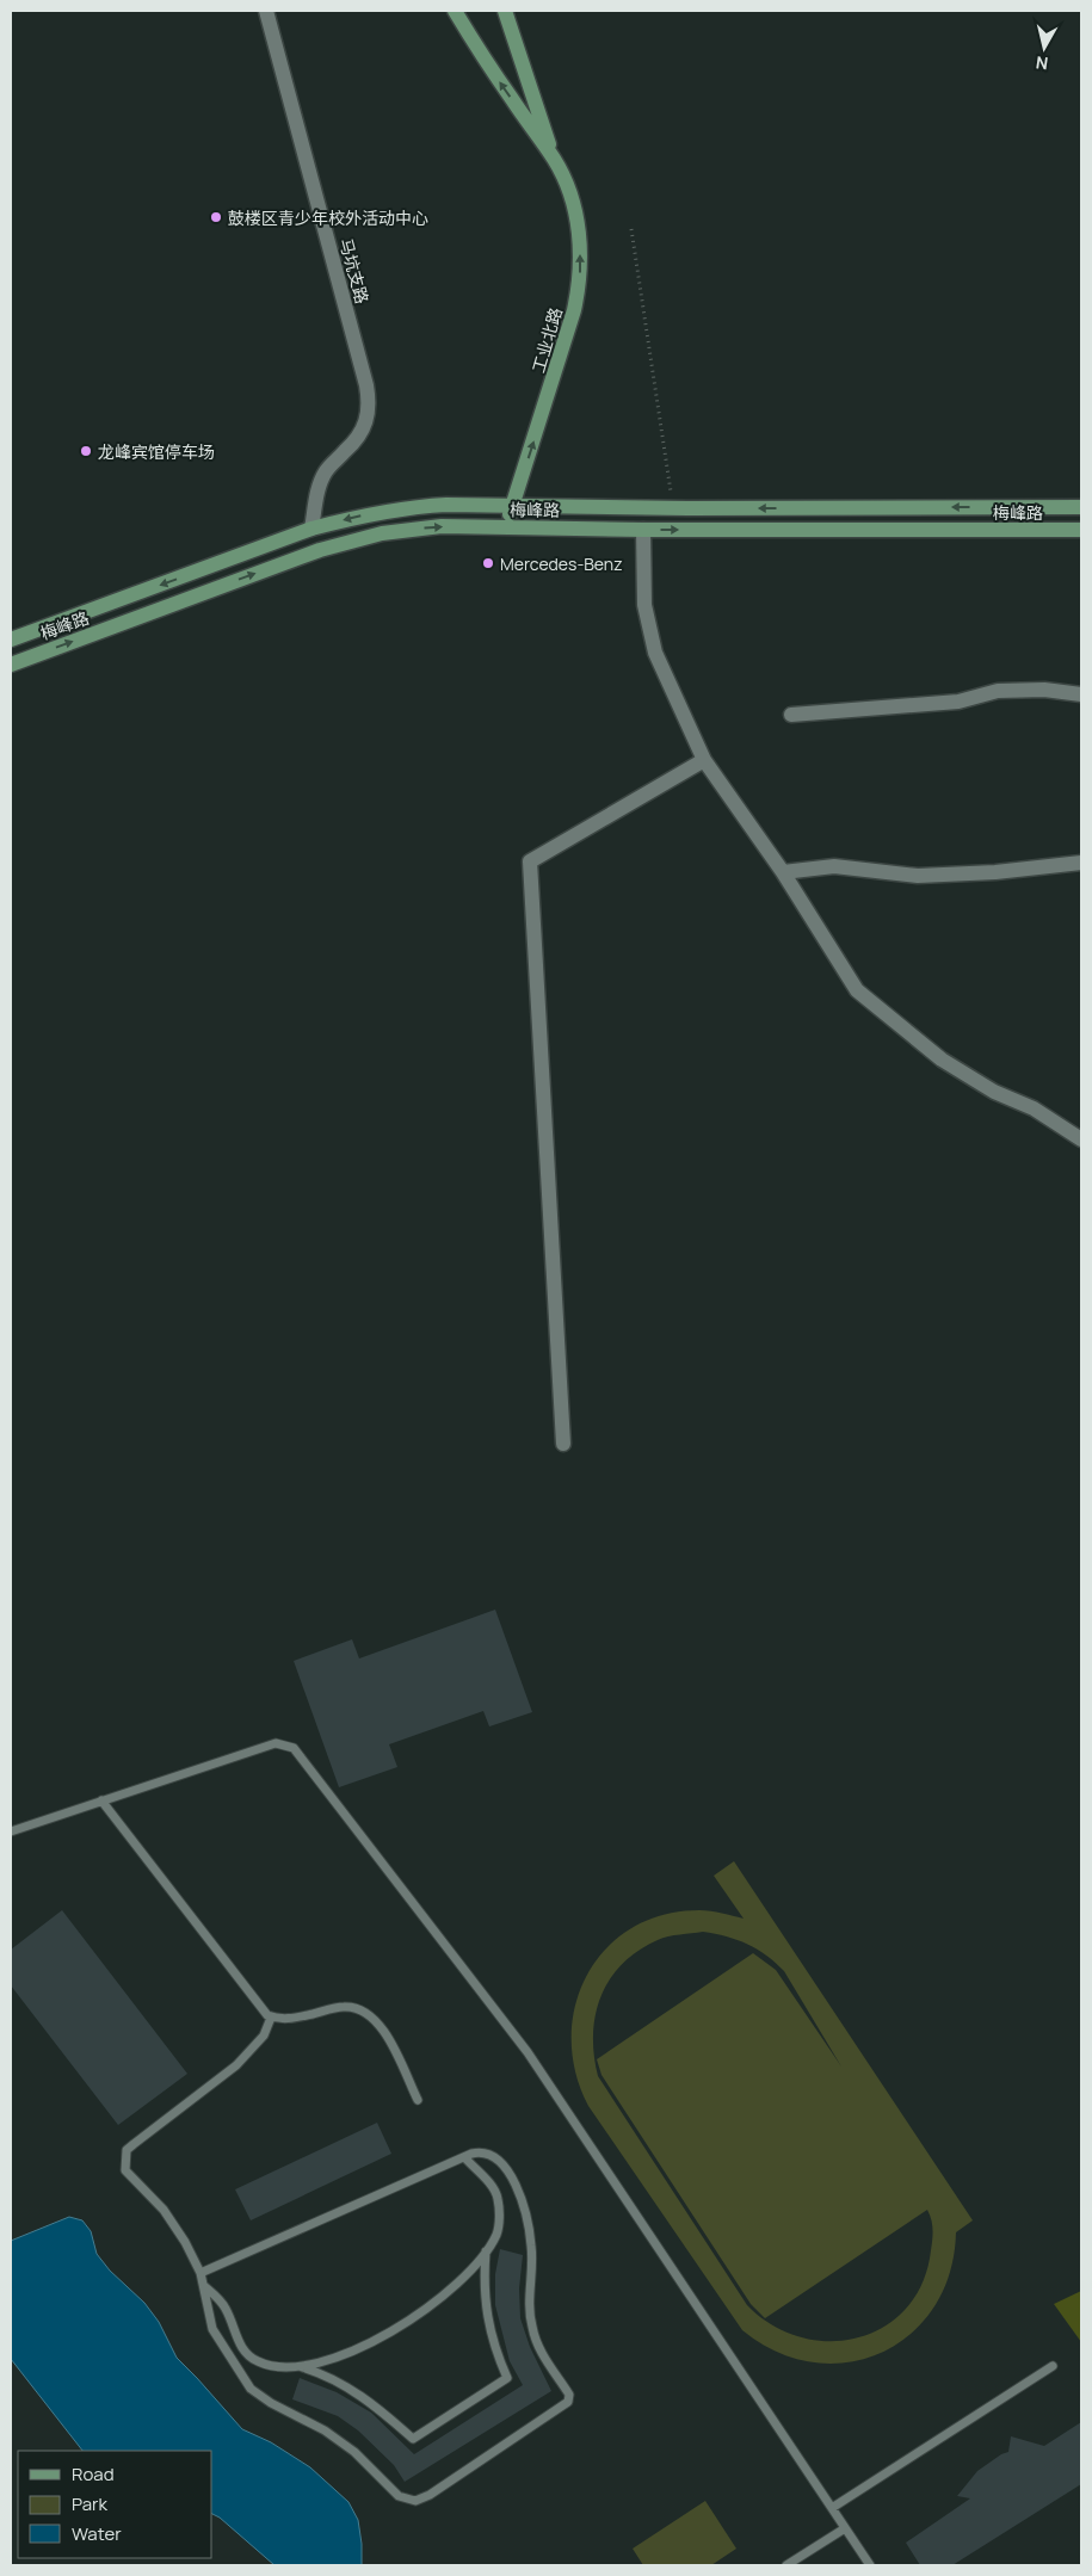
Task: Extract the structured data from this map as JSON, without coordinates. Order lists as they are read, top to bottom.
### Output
{
  "streets": {
    "main road": ["工业北路", "梅峰路"],
    "street": ["马坑支路"]
  },
  "crossings": [
    ["马坑支路", "梅峰路"],
    ["工业北路", "梅峰路"]
  ],
  "one_way": ["工业北路"],
  "places": ["鼓楼区青少年校外活动中心", "龙峰宾馆停车场", "Mercedes-Benz"],
  "legend": ["Road", "Park", "Water"],
  "north": "bottom"
}
